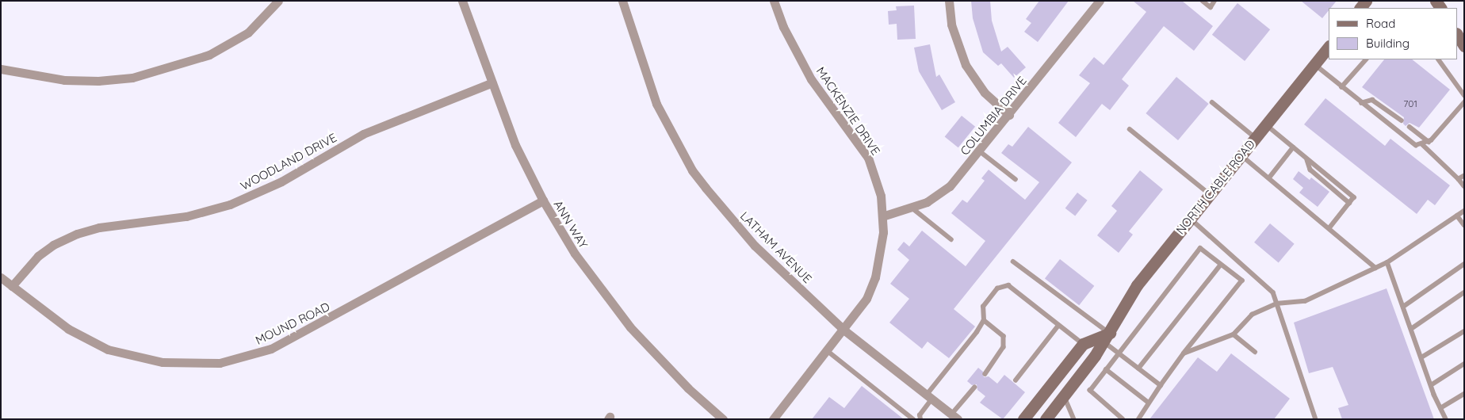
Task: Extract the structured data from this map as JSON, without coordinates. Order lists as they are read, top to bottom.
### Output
{
  "streets": {
    "street": [
      "MACKENZIE DRIVE",
      "COLUMBIA DRIVE",
      "WOODLAND DRIVE",
      "NORTH CABLE ROAD",
      "ANN WAY",
      "LATHAM AVENUE",
      "MOUND ROAD"
    ]
  },
  "crossings": [
    ["MACKENZIE DRIVE", "COLUMBIA DRIVE"],
    ["MACKENZIE DRIVE", "LATHAM AVENUE"],
    ["WOODLAND DRIVE", "ANN WAY"],
    ["WOODLAND DRIVE", "MOUND ROAD"],
    ["ANN WAY", "MOUND ROAD"]
  ],
  "house_numbers": ["701"],
  "legend": ["Road", "Building"]
}
